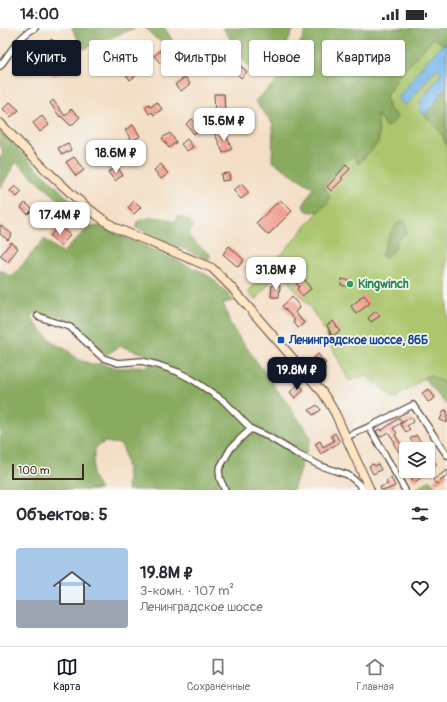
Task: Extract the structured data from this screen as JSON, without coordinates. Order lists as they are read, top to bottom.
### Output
{
  "places": {
    "other": ["Kingwinch"],
    "transit": ["Ленинградское шоссе, 86Б"]
  },
  "scale_bar": "100 m",
  "page": {
    "status": "14:00",
    "chip": [
      "Купить",
      "Снять",
      "Фильтры",
      "Новое",
      "Квартира"
    ],
    "price": [
      "15.6M ₽",
      "18.6M ₽",
      "17.4M ₽",
      "31.8M ₽",
      "19.8M ₽"
    ],
    "scale": "100 m",
    "heading": "Объектов: 5",
    "list": [
      {
        "name": "19.8M ₽",
        "note": "3-комн. · 107 m² · Ленинградское шоссе"
      }
    ],
    "tabs": ["Карта", "Сохранённые", "Главная"]
  }
}
